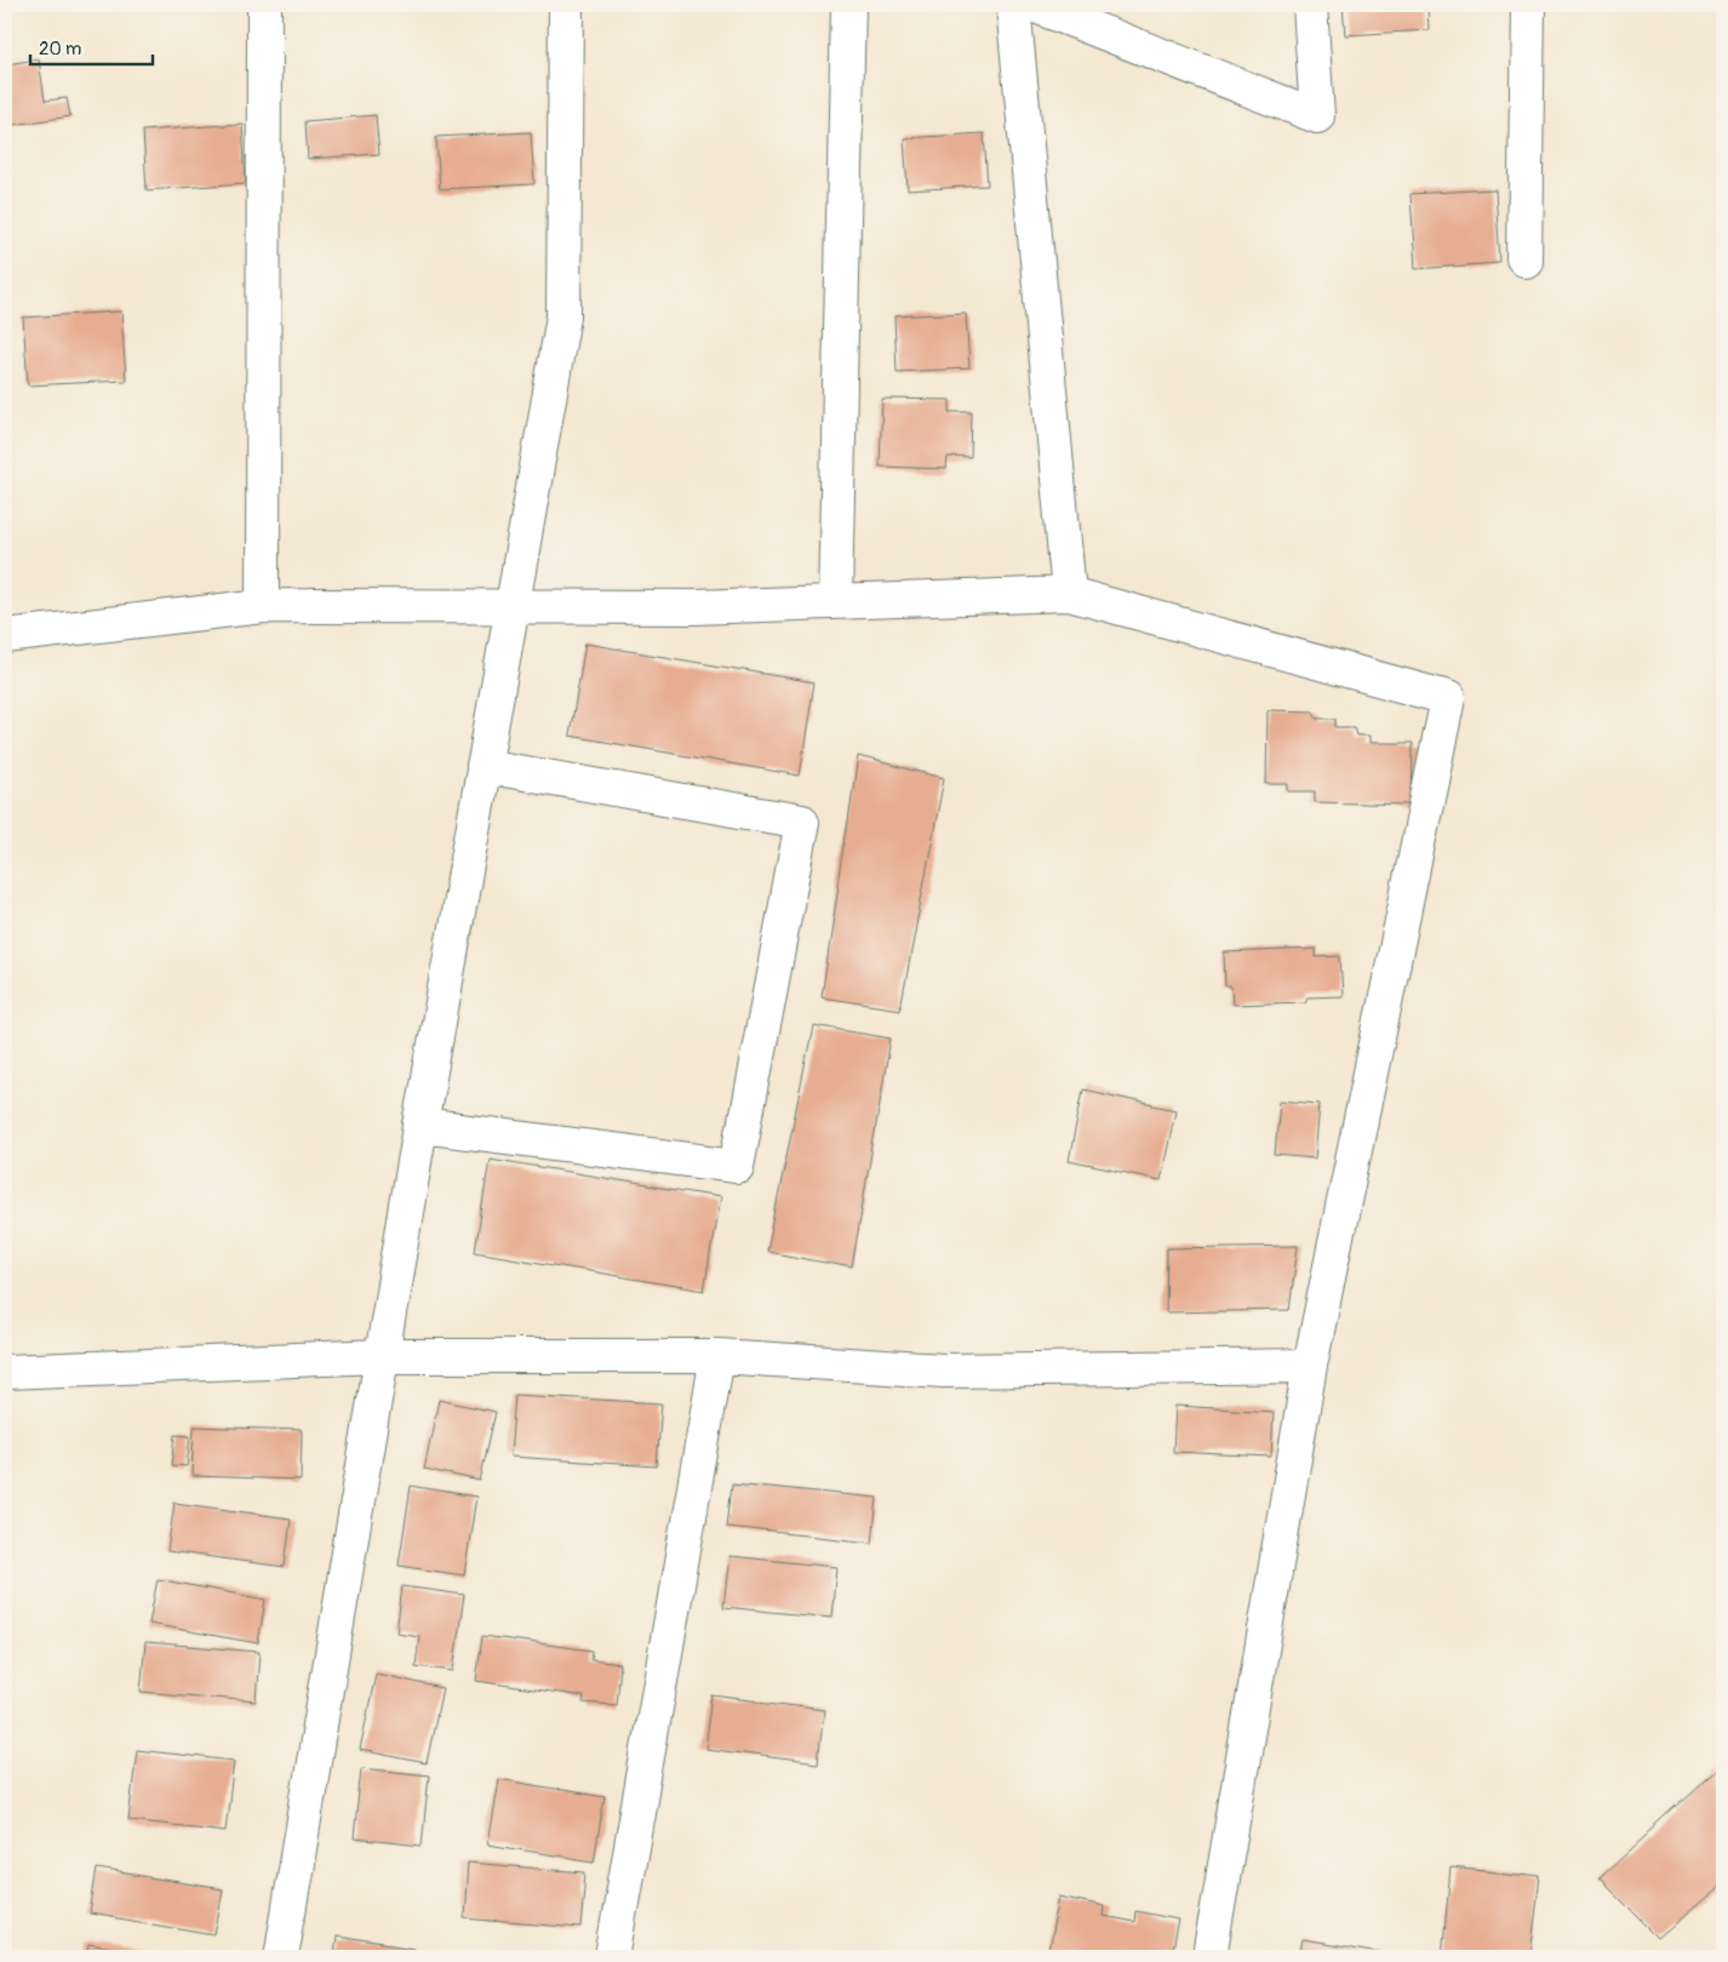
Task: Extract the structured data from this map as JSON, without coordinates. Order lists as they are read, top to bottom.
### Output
{
  "scale_bar": "20 m"
}
